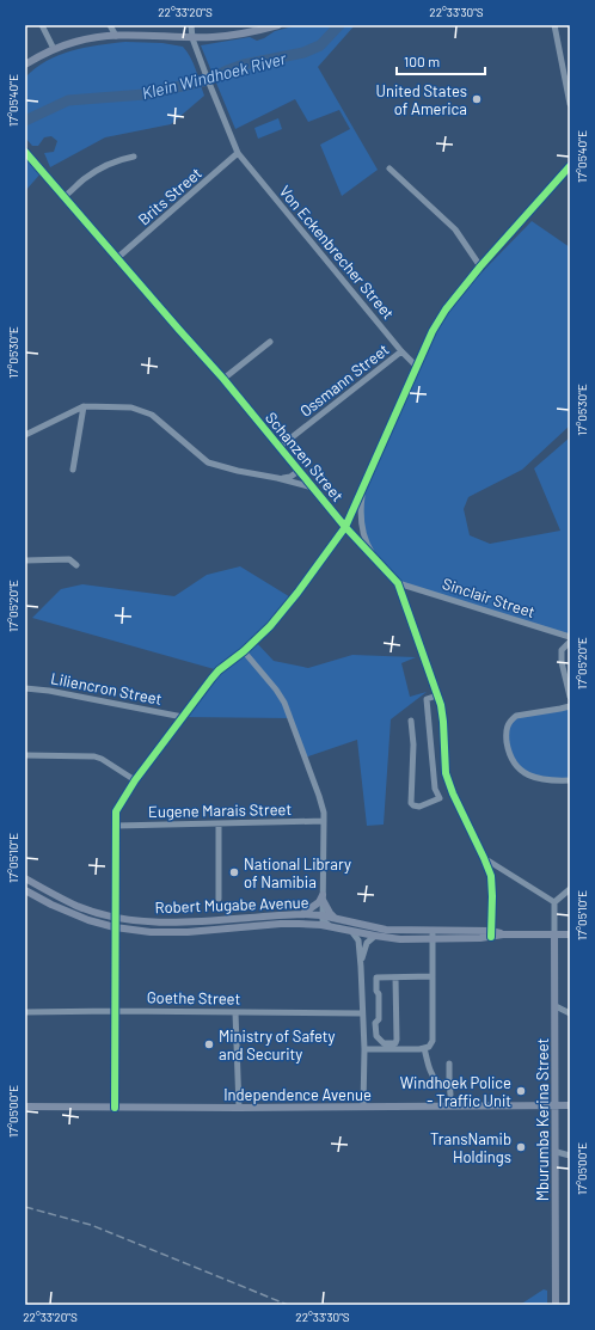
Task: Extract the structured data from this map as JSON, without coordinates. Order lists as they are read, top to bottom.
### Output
{
  "streets": {
    "main road": ["Robert Mugabe Avenue", "Independence Avenue", "Mburumba Kerina Street"],
    "street": [
      "Brits Street",
      "Von Eckenbrecher Street",
      "Ossmann Street",
      "Schanzen Street",
      "Sinclair Street",
      "Liliencron Street",
      "Eugene Marais Street",
      "Goethe Street"
    ]
  },
  "crossings": [
    ["Brits Street", "Von Eckenbrecher Street"],
    ["Brits Street", "Schanzen Street"],
    ["Von Eckenbrecher Street", "Ossmann Street"],
    ["Ossmann Street", "Schanzen Street"],
    ["Schanzen Street", "Sinclair Street"],
    ["Schanzen Street", "Robert Mugabe Avenue"],
    ["Robert Mugabe Avenue", "Mburumba Kerina Street"],
    ["Independence Avenue", "Mburumba Kerina Street"]
  ],
  "water": ["Klein Windhoek River"],
  "places": [
    "United States of America",
    "National Library of Namibia",
    "Ministry of Safety and Security",
    "Windhoek Police - Traffic Unit",
    "TransNamib Holdings"
  ],
  "scale_bar": "100 m",
  "coordinates": [
    "22°33'20\"S",
    "22°33'30\"S",
    "17°05'40\"E",
    "17°05'30\"E",
    "17°05'20\"E",
    "17°05'10\"E",
    "17°05'00\"E"
  ]
}
